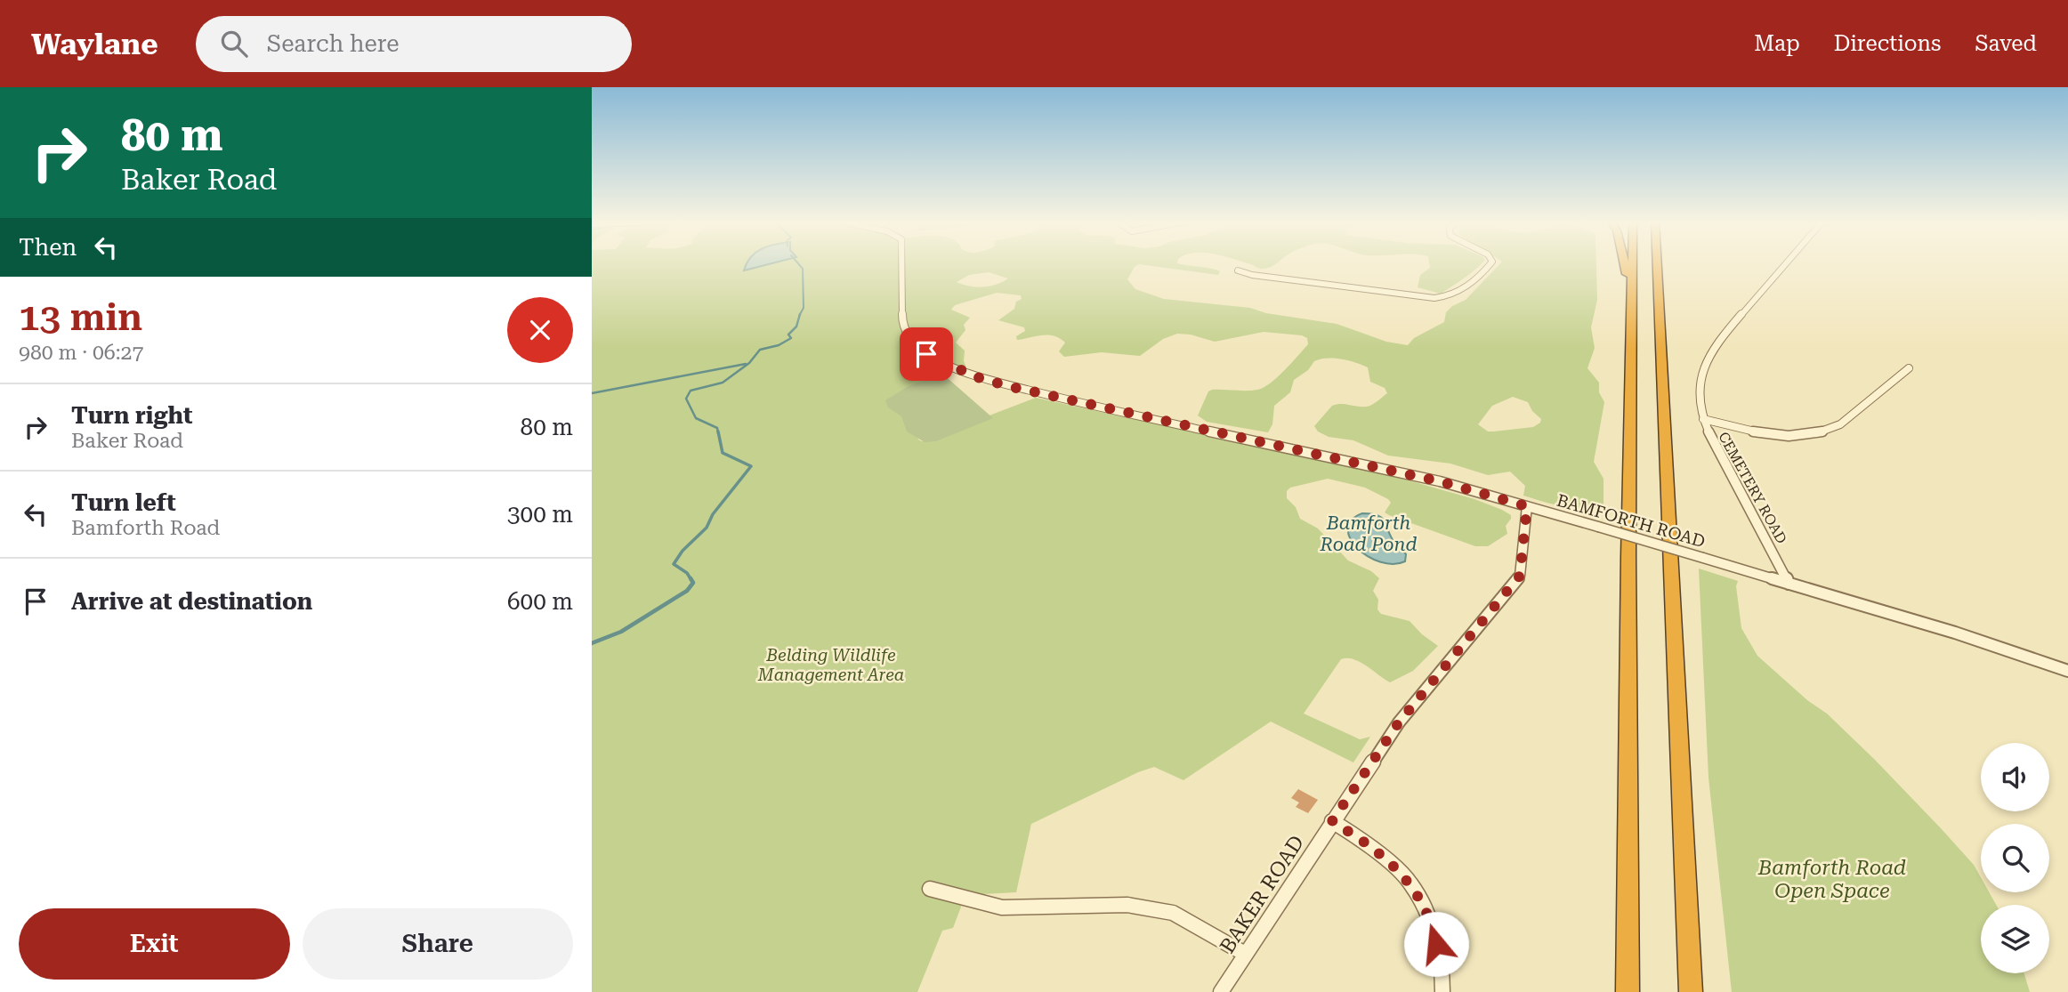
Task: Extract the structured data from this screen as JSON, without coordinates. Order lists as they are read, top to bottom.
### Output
{
  "streets": {
    "street": ["CEMETERY ROAD", "BAMFORTH ROAD", "BAKER ROAD"]
  },
  "crossings": [
    ["CEMETERY ROAD", "BAMFORTH ROAD"],
    ["BAMFORTH ROAD", "BAKER ROAD"]
  ],
  "water": ["Bamforth Road Pond"],
  "parks": ["Belding Wildlife Management Area", "Bamforth Road Open Space"],
  "page": {
    "header": "Waylane",
    "search": "Search here",
    "nav": ["Map", "Directions", "Saved"],
    "turn": ["80 m", "Baker Road"],
    "then": "Then",
    "heading": ["13 min", "980 m · 06:27"],
    "list": [
      {
        "name": "Turn right",
        "note": "Baker Road",
        "value": "80 m"
      },
      {
        "name": "Turn left",
        "note": "Bamforth Road",
        "value": "300 m"
      },
      {
        "name": "Arrive at destination",
        "value": "600 m"
      }
    ],
    "buttons": ["Exit", "Share"]
  }
}
